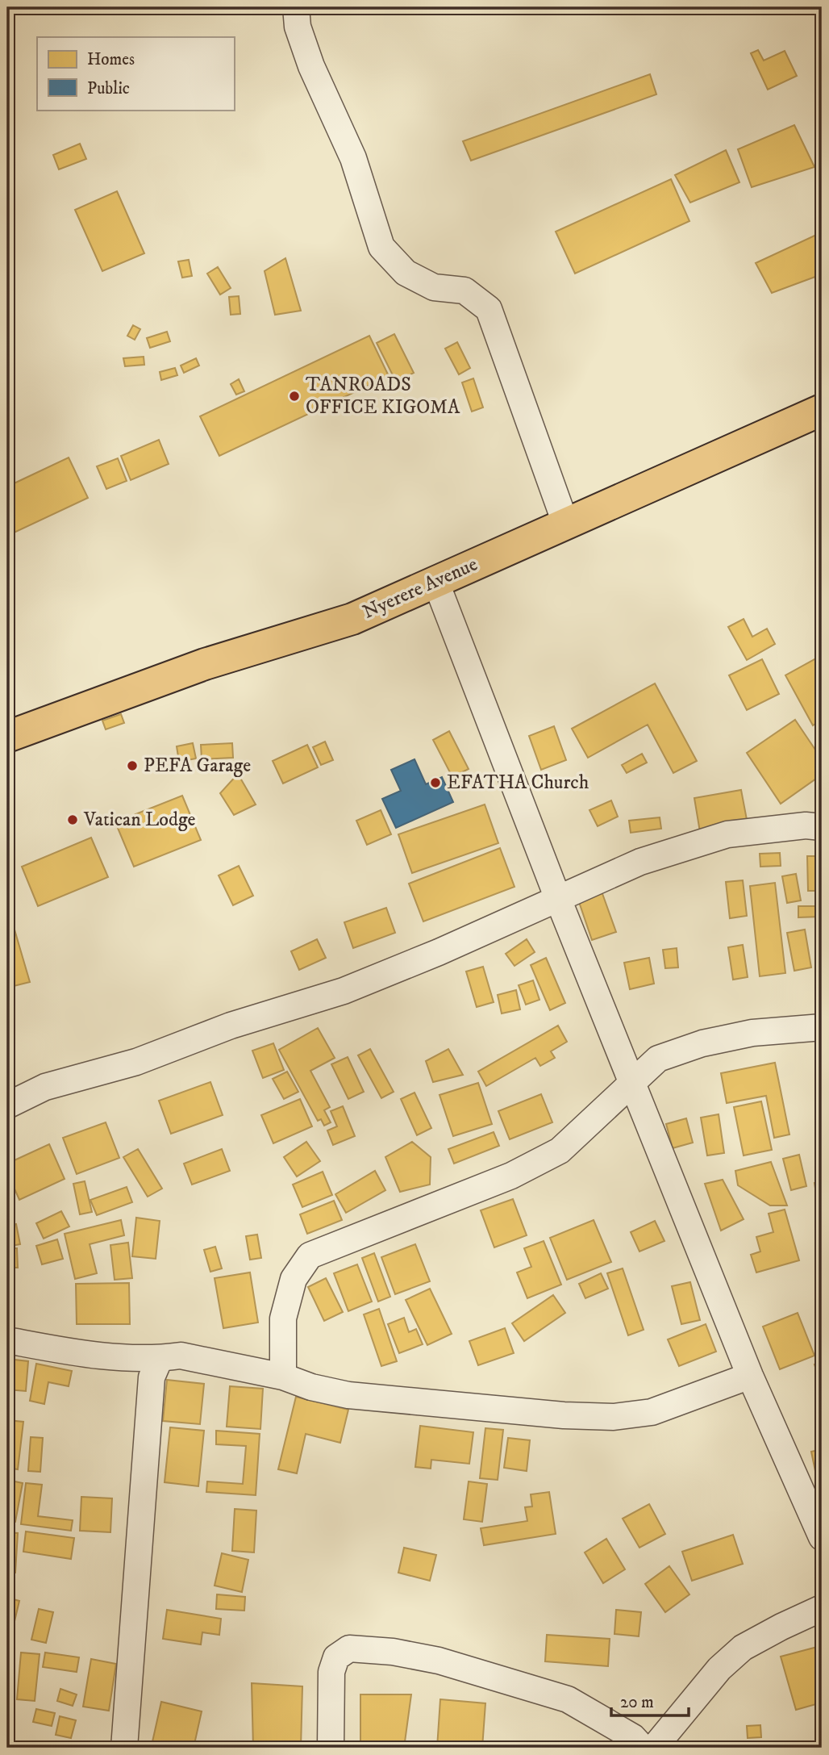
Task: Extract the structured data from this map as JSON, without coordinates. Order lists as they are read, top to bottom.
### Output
{
  "streets": {
    "main road": ["Nyerere Avenue"]
  },
  "places": [
    "TANROADS OFFICE KIGOMA",
    "PEFA Garage",
    "EFATHA Church",
    "Vatican Lodge"
  ],
  "legend": ["Homes", "Public"],
  "scale_bar": "20 m"
}
